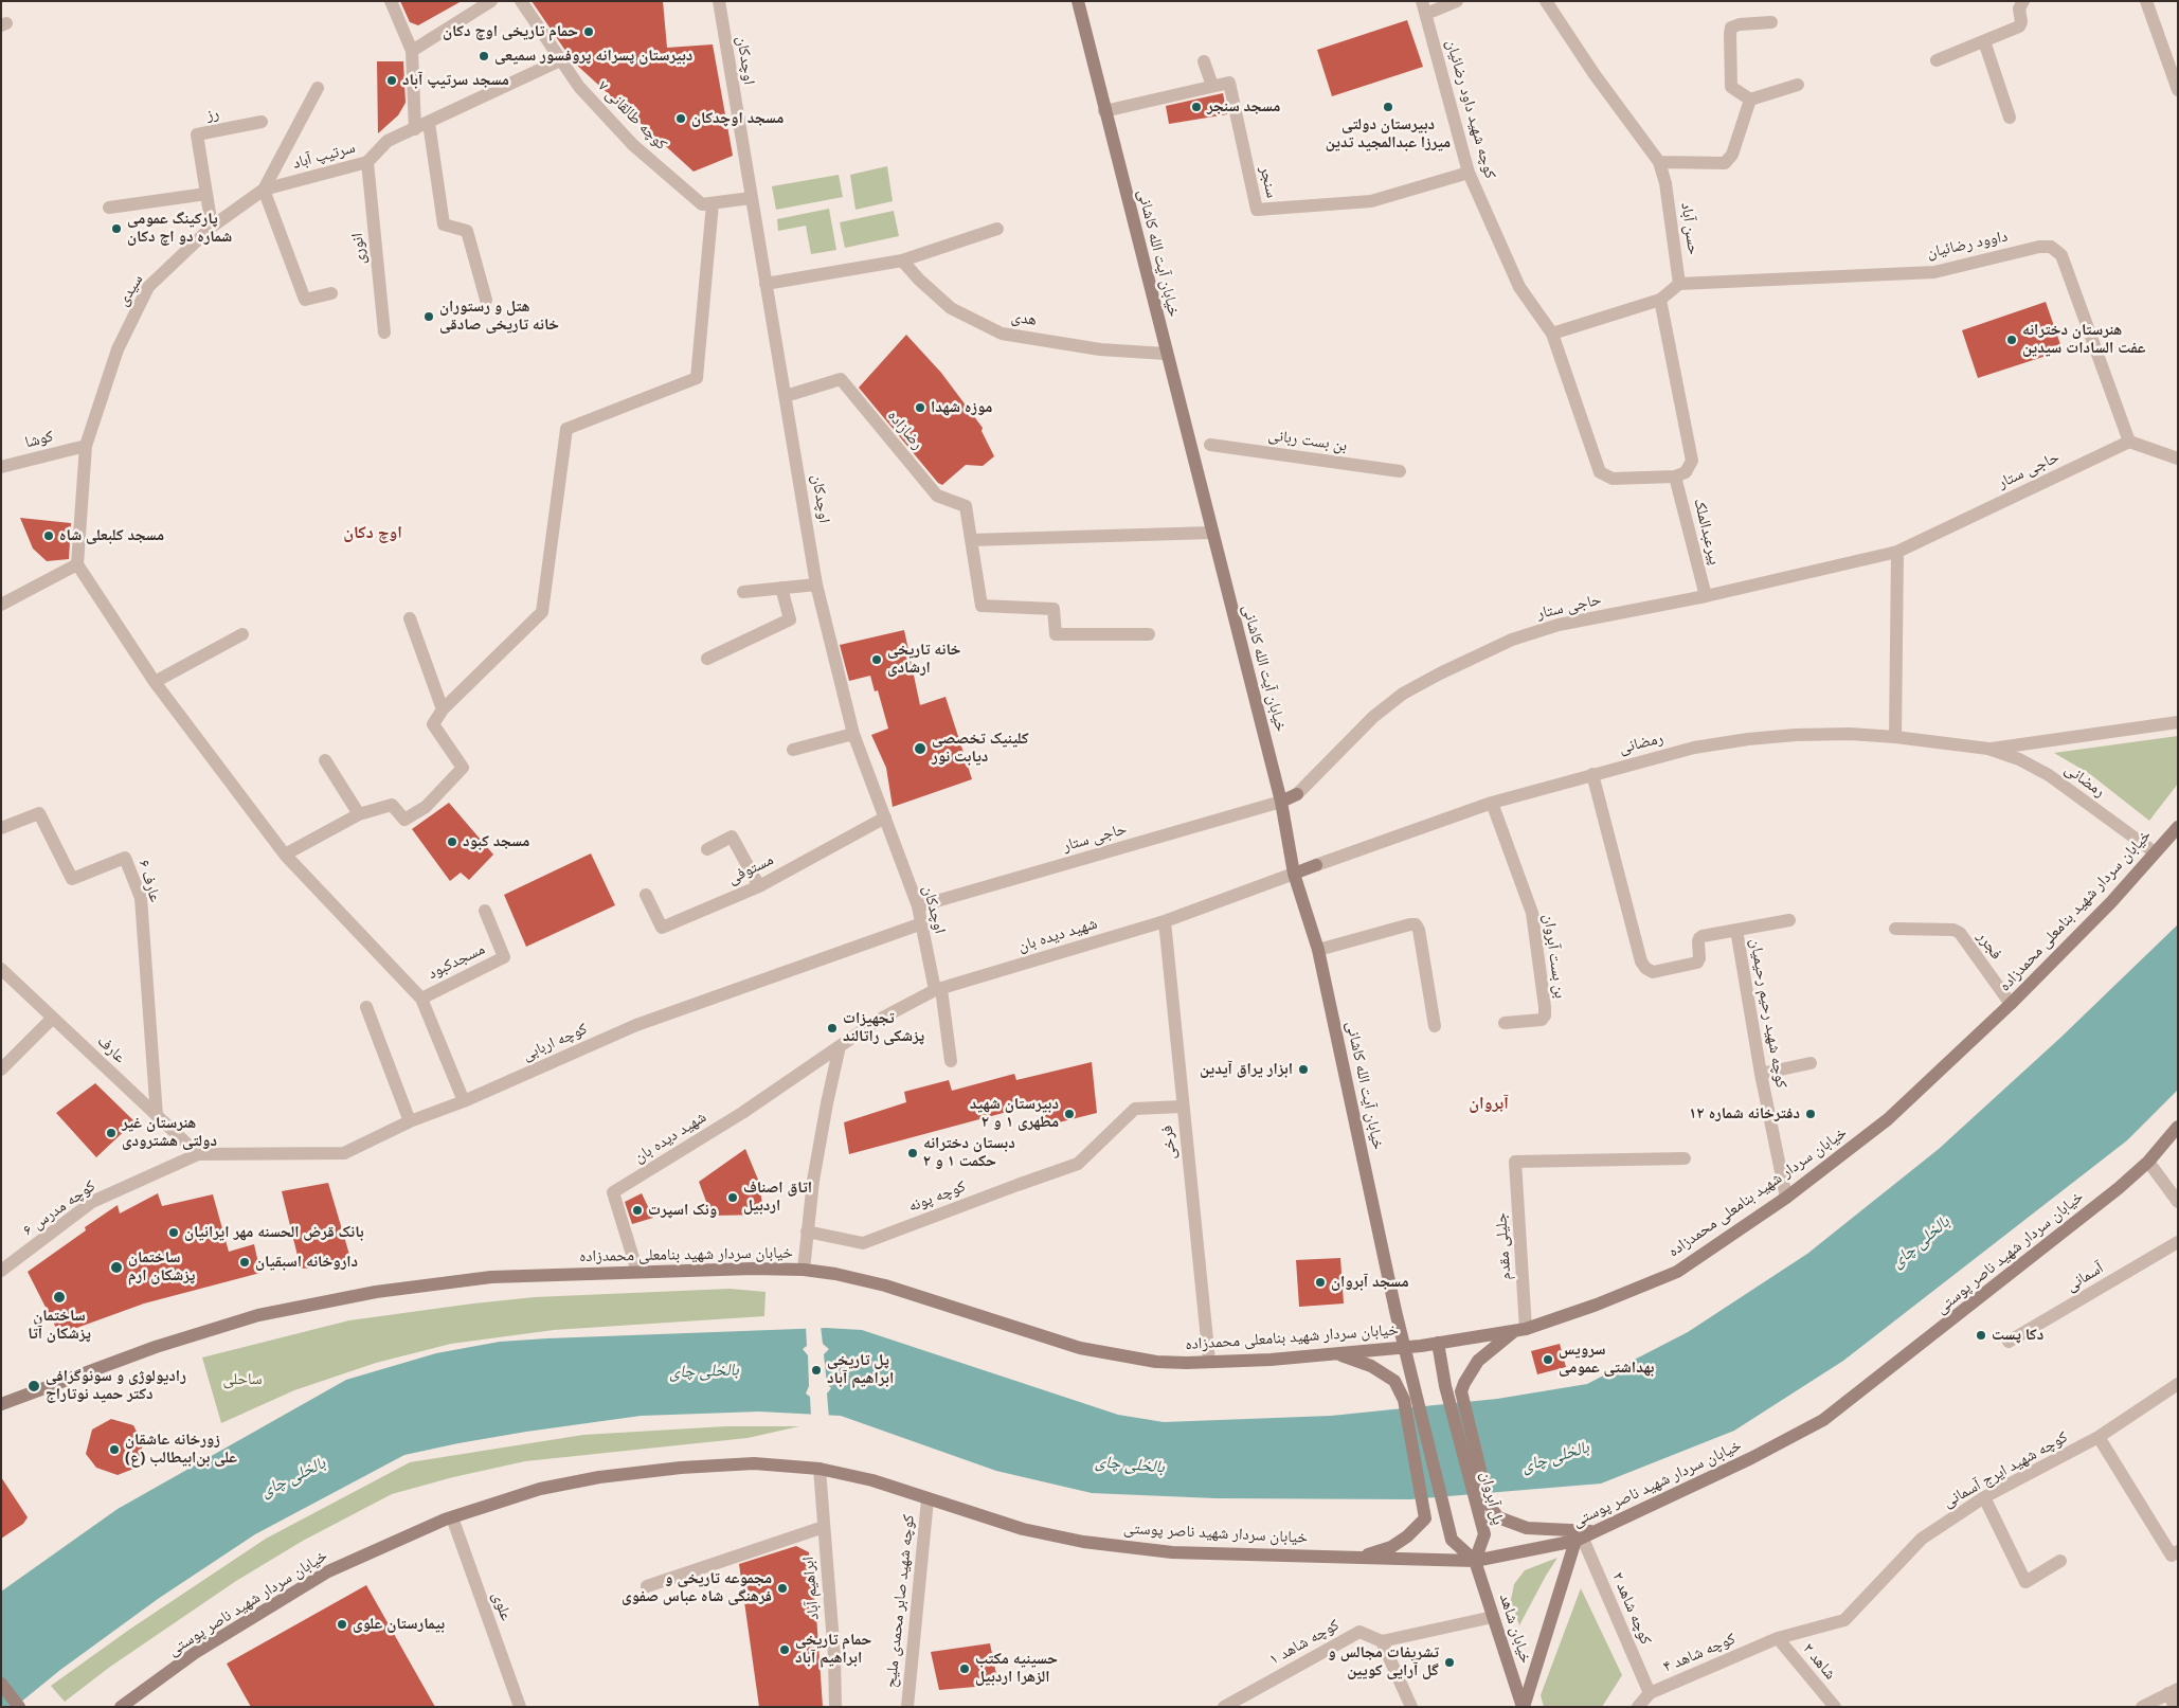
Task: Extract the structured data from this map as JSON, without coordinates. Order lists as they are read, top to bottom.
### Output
{
  "streets": {
    "main road": [
      "خیابان آیت الله کاشانی",
      "خیابان سردار شهید بنامعلی محمدزاده",
      "خیابان سردار شهید ناصر پوستی",
      "پل آبروان",
      "خیابان شاهد"
    ],
    "street": [
      "اوچدکان",
      "کوچه شهید داود رضائیان",
      "رز",
      "کوچه طالقانی ۷",
      "سرتیپ آباد",
      "سنجر",
      "حسن آباد",
      "داوود رضائیان",
      "انوری",
      "سیدی",
      "هدی",
      "رضازاده",
      "کوشا",
      "بن بست ربانی",
      "حاجی ستار",
      "پیرعبدالملک",
      "رمضانی",
      "مستوفی",
      "عارف ۶",
      "شهید دیده بان",
      "فجرر",
      "بن بست آبروان",
      "مسجدکبود",
      "کوچه شهید رحیم رحیمیان",
      "کوچه اربابی",
      "عارف",
      "فرخی",
      "کوچه پونه",
      "کوچه مدرس ۶",
      "جلیلی مقدم",
      "آسمانی",
      "کوچه شهید ایرج آسمانی",
      "ابراهیم آباد",
      "کوچه شهید صابر محمدی ملیح",
      "علوی",
      "کوچه شاهد ۲",
      "کوچه شاهد ۱",
      "کوچه شاهد ۴",
      "شاهد ۲"
    ]
  },
  "crossings": [
    ["اوچدکان", "رضازاده"],
    ["اوچدکان", "حاجی ستار"],
    ["اوچدکان", "مستوفی"],
    ["اوچدکان", "شهید دیده بان"],
    ["اوچدکان", "کوچه اربابی"],
    ["کوچه شهید داود رضائیان", "سنجر"],
    ["کوچه شهید داود رضائیان", "پیرعبدالملک"],
    ["رز", "سیدی"],
    ["کوچه طالقانی ۷", "سرتیپ آباد"],
    ["سرتیپ آباد", "انوری"],
    ["سرتیپ آباد", "سیدی"],
    ["حسن آباد", "داوود رضائیان"],
    ["داوود رضائیان", "حاجی ستار"],
    ["خیابان آیت الله کاشانی", "هدی"],
    ["خیابان آیت الله کاشانی", "حاجی ستار"],
    ["خیابان آیت الله کاشانی", "خیابان سردار شهید بنامعلی محمدزاده"],
    ["خیابان آیت الله کاشانی", "شهید دیده بان"],
    ["سیدی", "کوشا"],
    ["حاجی ستار", "پیرعبدالملک"],
    ["رمضانی", "خیابان سردار شهید بنامعلی محمدزاده"],
    ["رمضانی", "بن بست آبروان"],
    ["رمضانی", "کوچه شهید رحیم رحیمیان"],
    ["عارف ۶", "عارف"],
    ["خیابان سردار شهید بنامعلی محمدزاده", "شهید دیده بان"],
    ["خیابان سردار شهید بنامعلی محمدزاده", "فجرر"],
    ["خیابان سردار شهید بنامعلی محمدزاده", "کوچه شهید رحیم رحیمیان"],
    ["خیابان سردار شهید بنامعلی محمدزاده", "فرخی"],
    ["خیابان سردار شهید بنامعلی محمدزاده", "جلیلی مقدم"],
    ["خیابان سردار شهید بنامعلی محمدزاده", "پل آبروان"],
    ["شهید دیده بان", "فرخی"],
    ["مسجدکبود", "کوچه اربابی"],
    ["کوچه اربابی", "عارف"],
    ["کوچه اربابی", "کوچه مدرس ۶"],
    ["عارف", "کوچه مدرس ۶"],
    ["فرخی", "کوچه پونه"],
    ["خیابان سردار شهید ناصر پوستی", "پل آبروان"],
    ["خیابان سردار شهید ناصر پوستی", "ابراهیم آباد"],
    ["خیابان سردار شهید ناصر پوستی", "کوچه شهید صابر محمدی ملیح"],
    ["خیابان سردار شهید ناصر پوستی", "علوی"],
    ["خیابان سردار شهید ناصر پوستی", "کوچه شاهد ۲"],
    ["خیابان سردار شهید ناصر پوستی", "خیابان شاهد"],
    ["کوچه شهید ایرج آسمانی", "کوچه شاهد ۴"],
    ["کوچه شهید ایرج آسمانی", "شاهد ۲"],
    ["پل آبروان", "خیابان شاهد"],
    ["کوچه شاهد ۲", "کوچه شاهد ۴"],
    ["کوچه شاهد ۴", "شاهد ۲"]
  ],
  "districts": ["اوچ دکان", "آبروان"],
  "water": ["بالخلی چای"],
  "parks": ["ساحلی"],
  "places": [
    "حمام تاریخی اوچ دکان",
    "دبیرستان پسرانه پروفسور سمیعی",
    "مسجد سرتیپ آباد",
    "مسجد سنجر",
    "دبیرستان دولتی میرزا عبدالمجید تدین",
    "مسجد اوچدکان",
    "پارکینگ عمومی شماره دو اچ دکان",
    "هتل و رستوران خانه تاریخی صادقی",
    "هنرستان دخترانه عفت السادات سیدین",
    "موزه شهدا",
    "مسجد کلبعلی شاه",
    "خانه تاریخی ارشادی",
    "کلینیک تخصصی دیابت نور",
    "مسجد کبود",
    "تجهیزات پزشکی راتالند",
    "ابزار یراق آیدین",
    "دبیرستان شهید مطهری ۱ و ۲",
    "دفترخانه شماره ۱۲",
    "هنرستان غیر دولتی هشترودی",
    "دبستان دخترانه حکمت ۱ و ۲",
    "اتاق اصناف اردبیل",
    "ونک اسپرت",
    "بانک قرض الحسنه مهر ایرانیان",
    "داروخانه اسبقیان",
    "ساختمان پزشکان ارم",
    "مسجد آبروان",
    "ساختمان پزشکان آتا",
    "دکا پست",
    "سرویس بهداشتی عمومی",
    "پل تاریخی ابراهیم آباد",
    "رادیولوژی و سونوگرافی دکتر حمید نوتاراج",
    "زورخانه عاشقان علی بن‌ابیطالب (ع)",
    "مجموعه تاریخی و فرهنگی شاه عباس صفوی",
    "بیمارستان علوی",
    "حمام تاریخی ابراهیم آباد",
    "تشریفات مجالس و گل آرایی کویین",
    "حسینیه مکتب الزهرا اردبیل"
  ]
}
